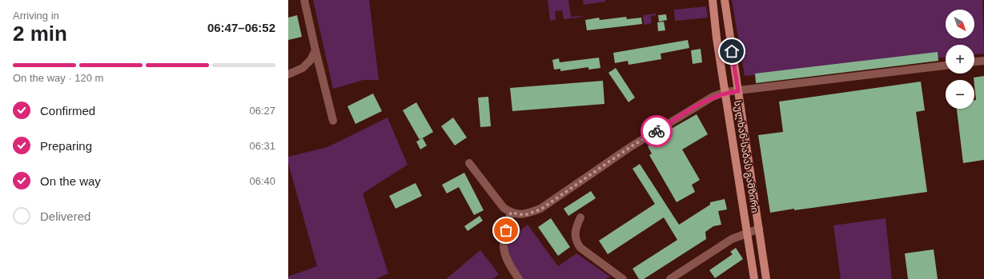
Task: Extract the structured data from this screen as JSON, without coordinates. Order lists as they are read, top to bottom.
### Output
{
  "streets": {
    "main road": ["სულხან-საბას გამზირი"]
  },
  "north": "bottom right",
  "page": {
    "heading": ["2 min", "Arriving in", "06:47–06:52"],
    "map_buttons": ["+", "−"],
    "bar": "On the way · 120 m",
    "list": [
      ["Confirmed", "06:27"],
      ["Preparing", "06:31"],
      ["On the way", "06:40"],
      "Delivered"
    ]
  }
}
